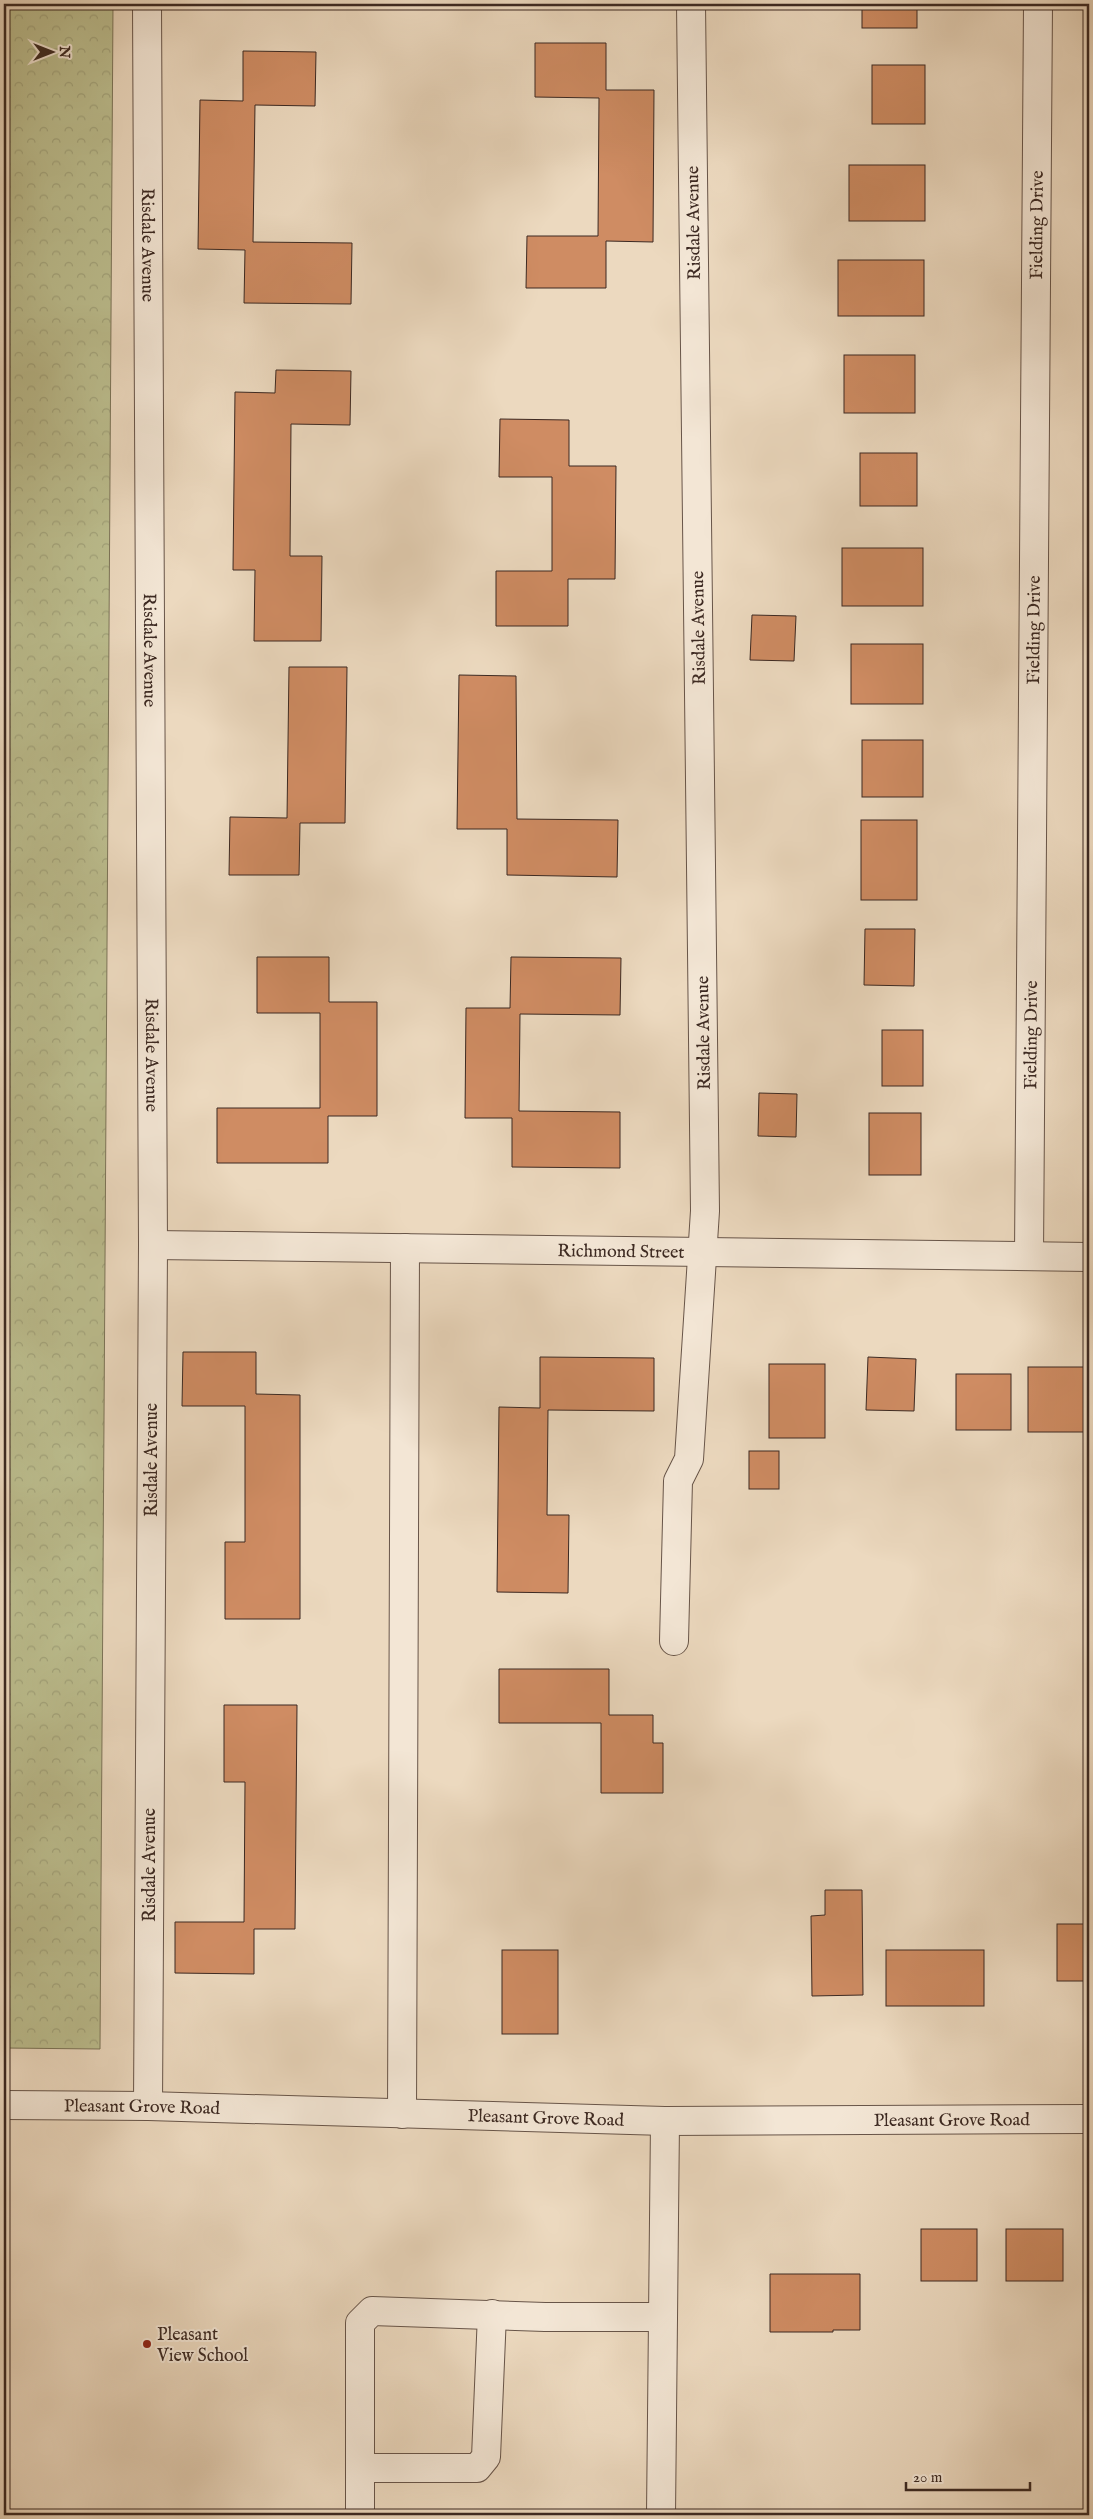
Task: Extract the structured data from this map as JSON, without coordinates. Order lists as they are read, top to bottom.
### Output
{
  "streets": {
    "street": [
      "Risdale Avenue",
      "Fielding Drive",
      "Richmond Street",
      "Pleasant Grove Road"
    ]
  },
  "crossings": [
    ["Risdale Avenue", "Richmond Street"],
    ["Risdale Avenue", "Pleasant Grove Road"],
    ["Fielding Drive", "Richmond Street"]
  ],
  "places": ["Pleasant View School"],
  "scale_bar": "20 m",
  "north": "right"
}
